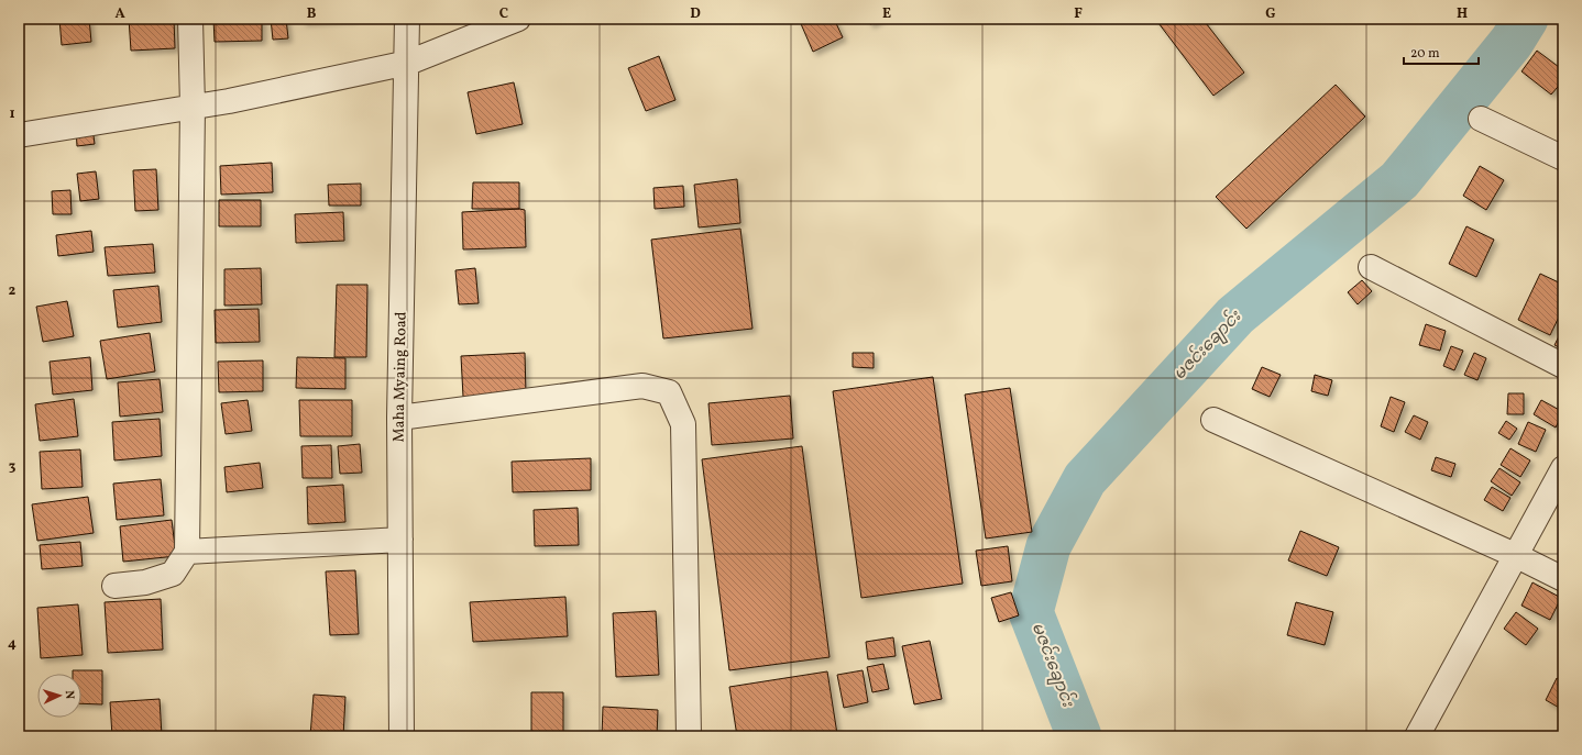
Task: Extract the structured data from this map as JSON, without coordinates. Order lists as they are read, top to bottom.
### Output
{
  "streets": {
    "street": ["Maha Myaing Road"]
  },
  "water": ["မဇင်းချောင်း"],
  "scale_bar": "20 m",
  "north": "right",
  "grid": {
    "columns": [
      "A",
      "B",
      "C",
      "D",
      "E",
      "F",
      "G",
      "H"
    ],
    "rows": [
      "1",
      "2",
      "3",
      "4"
    ]
  }
}
